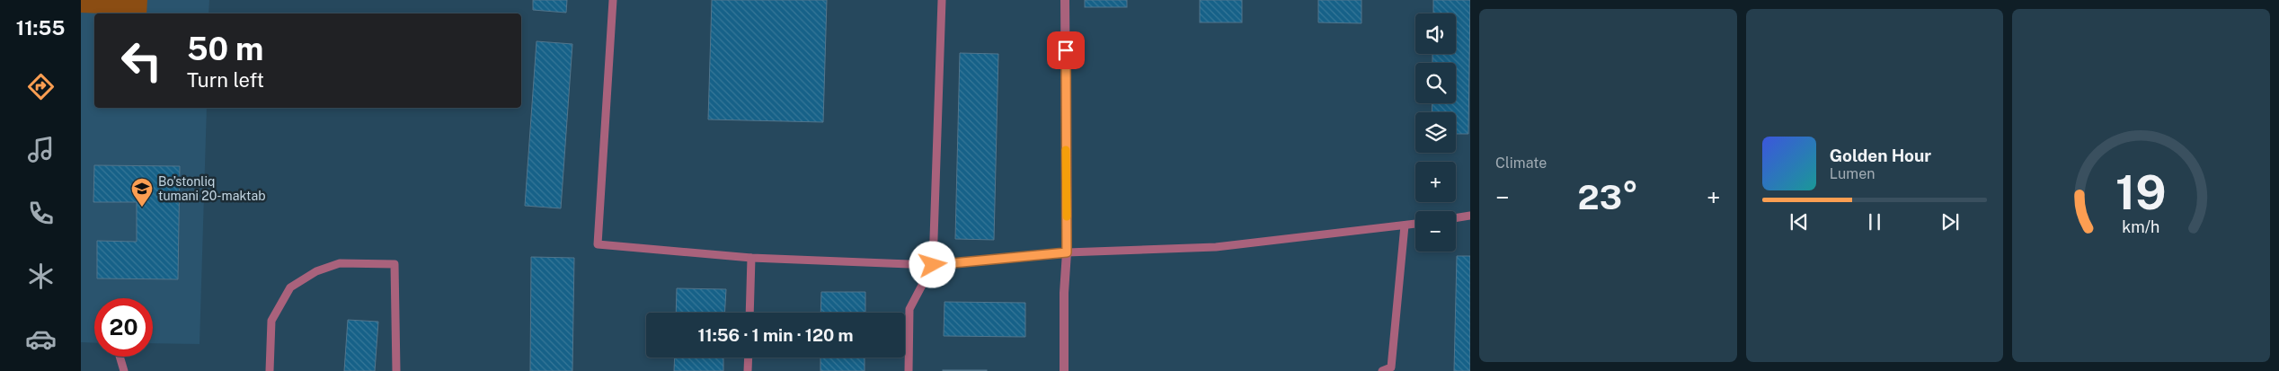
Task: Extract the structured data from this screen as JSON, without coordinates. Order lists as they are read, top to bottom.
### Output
{
  "places": {
    "school or university": ["Bo’stonliq tumani 20-maktab"]
  },
  "page": {
    "tabs": "11:55",
    "tile": "Climate",
    "map_buttons": ["+", "−"],
    "turn": ["50 m", "Turn left"],
    "song": ["Golden Hour", "Lumen"],
    "heat": ["−", "23°", "+"],
    "limit": "20",
    "trip": "11:56 · 1 min · 120 m",
    "gauge": ["19", "km/h"]
  }
}
